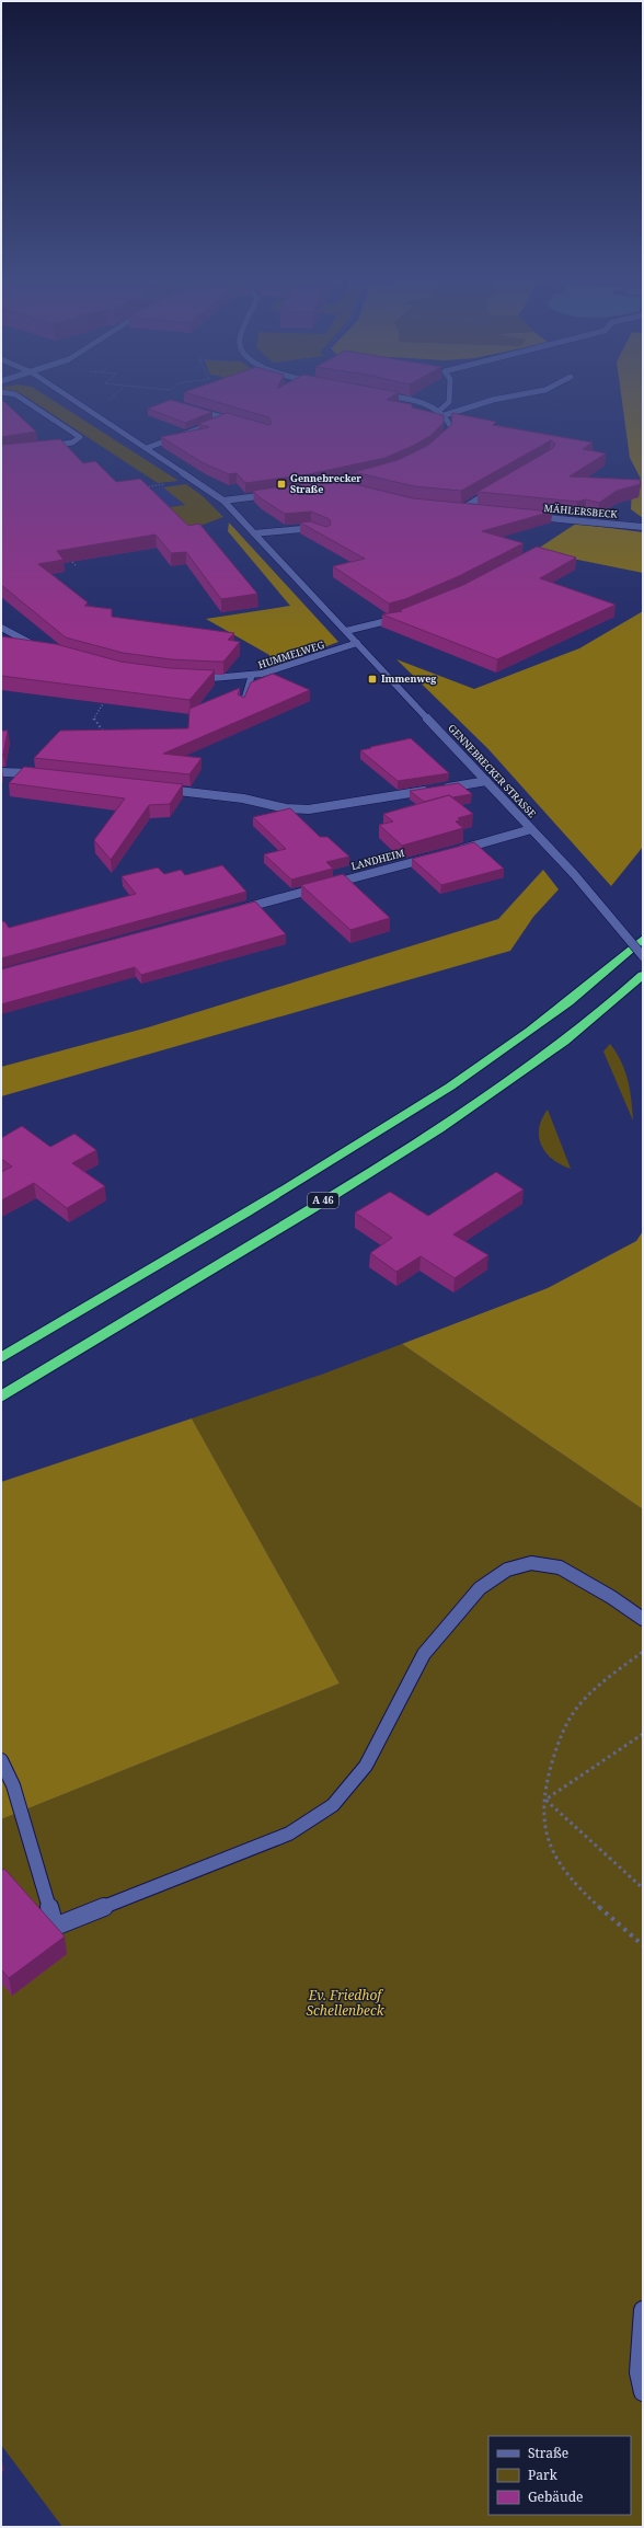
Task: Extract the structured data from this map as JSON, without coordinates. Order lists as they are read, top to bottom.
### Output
{
  "streets": {
    "highway": ["A 46"],
    "street": [
      "MÄHLERSBECK",
      "HUMMELWEG",
      "GENNEBRECKER STRASSE",
      "LANDHEIM"
    ]
  },
  "crossings": [
    ["HUMMELWEG", "GENNEBRECKER STRASSE"]
  ],
  "parks": ["Ev. Friedhof Schellenbeck"],
  "places": {
    "transit": ["Gennebrecker Straße", "Immenweg"]
  },
  "legend": ["Straße", "Park", "Gebäude"]
}
